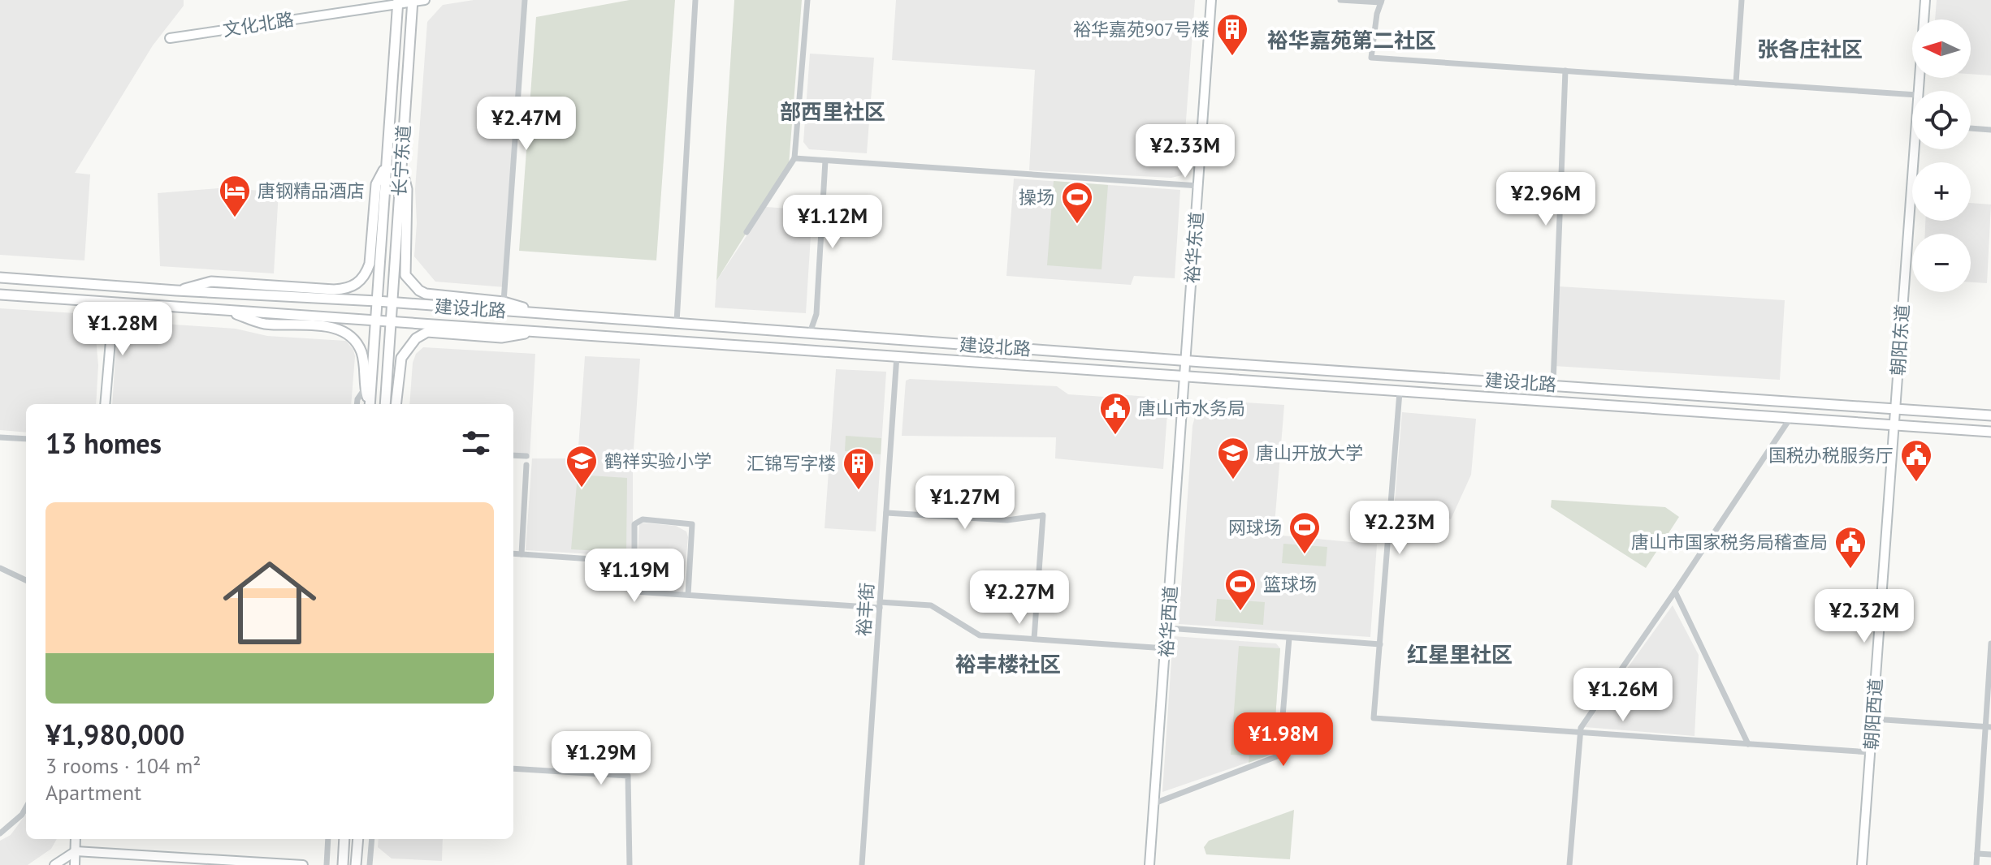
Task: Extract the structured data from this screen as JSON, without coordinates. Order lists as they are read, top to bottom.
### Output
{
  "streets": {
    "main road": ["长宁东道", "建设北路"],
    "street": [
      "文化北路",
      "裕华东道",
      "朝阳东道",
      "裕丰街",
      "裕华西道",
      "朝阳西道"
    ]
  },
  "crossings": [
    ["文化北路", "长宁东道"],
    ["长宁东道", "建设北路"],
    ["裕华东道", "建设北路"],
    ["裕华东道", "裕华西道"],
    ["建设北路", "朝阳东道"],
    ["建设北路", "裕丰街"],
    ["建设北路", "裕华西道"],
    ["建设北路", "朝阳西道"],
    ["朝阳东道", "朝阳西道"]
  ],
  "districts": [
    "裕华嘉苑第二社区",
    "张各庄社区",
    "部西里社区",
    "红星里社区",
    "裕丰楼社区"
  ],
  "places": {
    "building": ["裕华嘉苑907号楼", "汇锦写字楼"],
    "hotel": ["唐钢精品酒店"],
    "sports": ["操场", "网球场", "篮球场"],
    "public building": ["唐山市水务局", "国税办税服务厅", "唐山市国家税务局稽查局"],
    "school or university": ["唐山开放大学", "鹤祥实验小学"]
  },
  "north": "left",
  "page": {
    "map_buttons": ["+", "−"],
    "price": [
      "¥2.47M",
      "¥2.33M",
      "¥2.96M",
      "¥1.12M",
      "¥1.28M",
      "¥1.27M",
      "¥2.23M",
      "¥1.19M",
      "¥2.27M",
      "¥2.32M",
      "¥1.26M",
      "¥1.98M",
      "¥1.29M"
    ],
    "heading": "13 homes",
    "list": [
      {
        "name": "¥1,980,000",
        "note": "3 rooms · 104 m² · Apartment"
      }
    ]
  }
}
